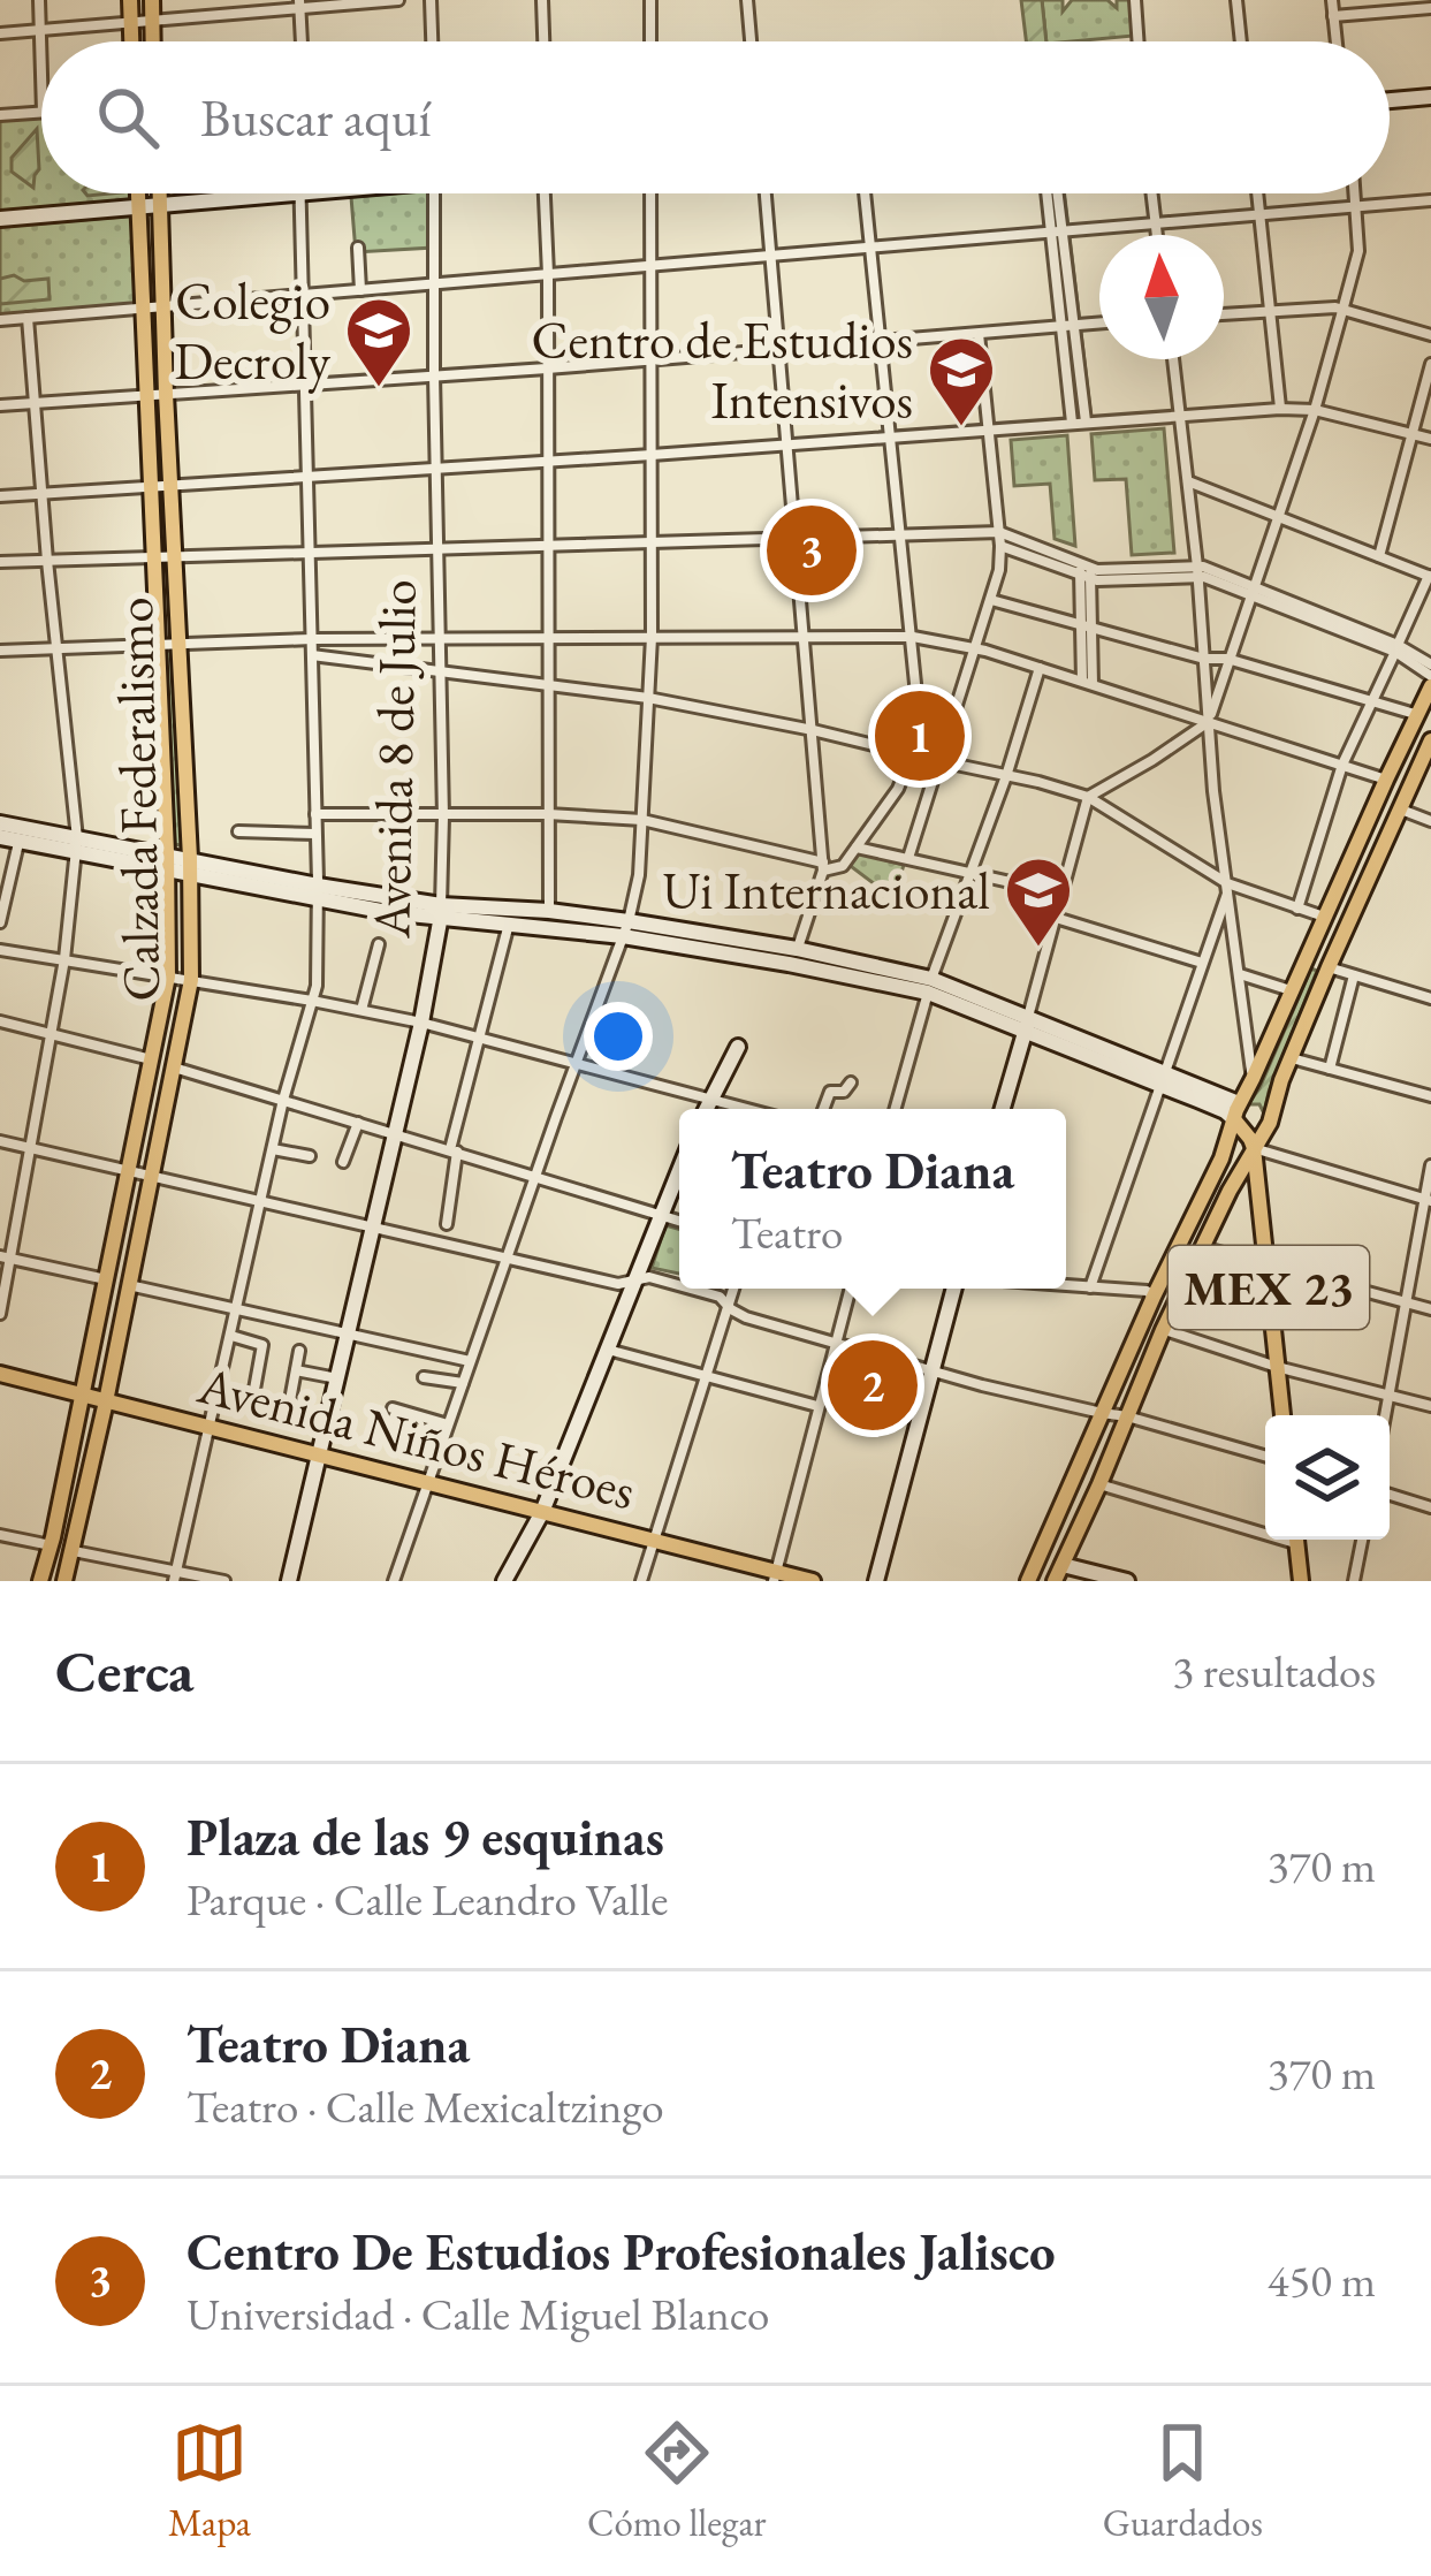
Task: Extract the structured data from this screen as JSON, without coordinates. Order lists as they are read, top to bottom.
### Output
{
  "streets": {
    "main road": ["Calzada Federalismo", "MEX 23", "Avenida Niños Héroes"],
    "street": ["Avenida 8 de Julio"]
  },
  "crossings": [
    ["Avenida 8 de Julio", "Avenida Niños Héroes"],
    ["Calzada Federalismo", "Avenida Niños Héroes"]
  ],
  "places": {
    "school or university": ["Colegio Decroly", "Centro de Estudios Intensivos", "Ui Internacional"]
  },
  "north": "top",
  "page": {
    "search": "Buscar aquí",
    "pins": ["3", "1", "2"],
    "popup": ["Teatro Diana", "Teatro"],
    "heading": ["Cerca", "3 resultados"],
    "list": [
      {
        "mark": "1",
        "name": "Plaza de las 9 esquinas",
        "note": "Parque · Calle Leandro Valle",
        "value": "370 m"
      },
      {
        "mark": "2",
        "name": "Teatro Diana",
        "note": "Teatro · Calle Mexicaltzingo",
        "value": "370 m"
      },
      {
        "mark": "3",
        "name": "Centro De Estudios Profesionales Jalisco",
        "note": "Universidad · Calle Miguel Blanco",
        "value": "450 m"
      }
    ],
    "nav": ["Mapa", "Cómo llegar", "Guardados"]
  }
}
